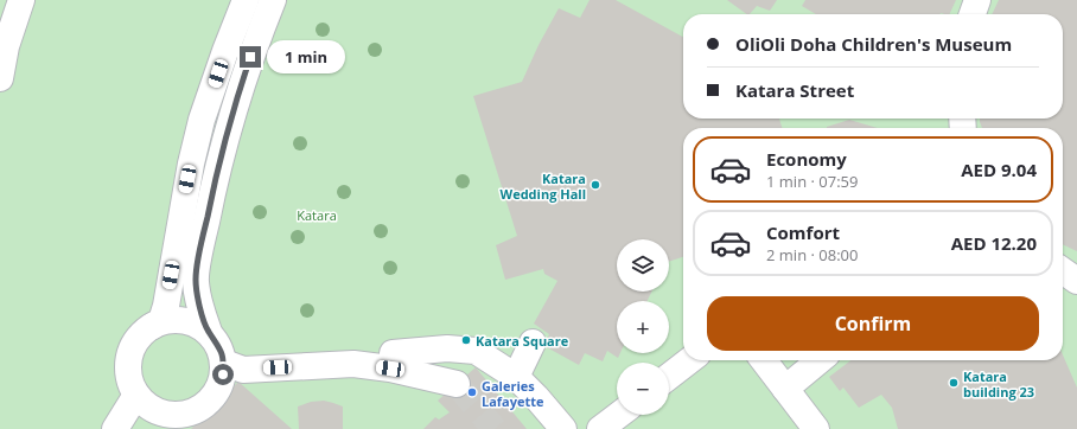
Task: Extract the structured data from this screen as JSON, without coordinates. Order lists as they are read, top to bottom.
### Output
{
  "parks": ["Katara"],
  "places": [
    "Katara Wedding Hall",
    "Katara Square",
    "Katara building 23",
    "Galeries Lafayette"
  ],
  "page": {
    "banner": ["OliOli Doha Children's Museum", "Katara Street"],
    "bubble": "1 min",
    "list": [
      {
        "name": "Economy",
        "note": "1 min · 07:59",
        "value": "AED 9.04"
      },
      {
        "name": "Comfort",
        "note": "2 min · 08:00",
        "value": "AED 12.20"
      }
    ],
    "map_buttons": ["+", "−"],
    "buttons": "Confirm"
  }
}
